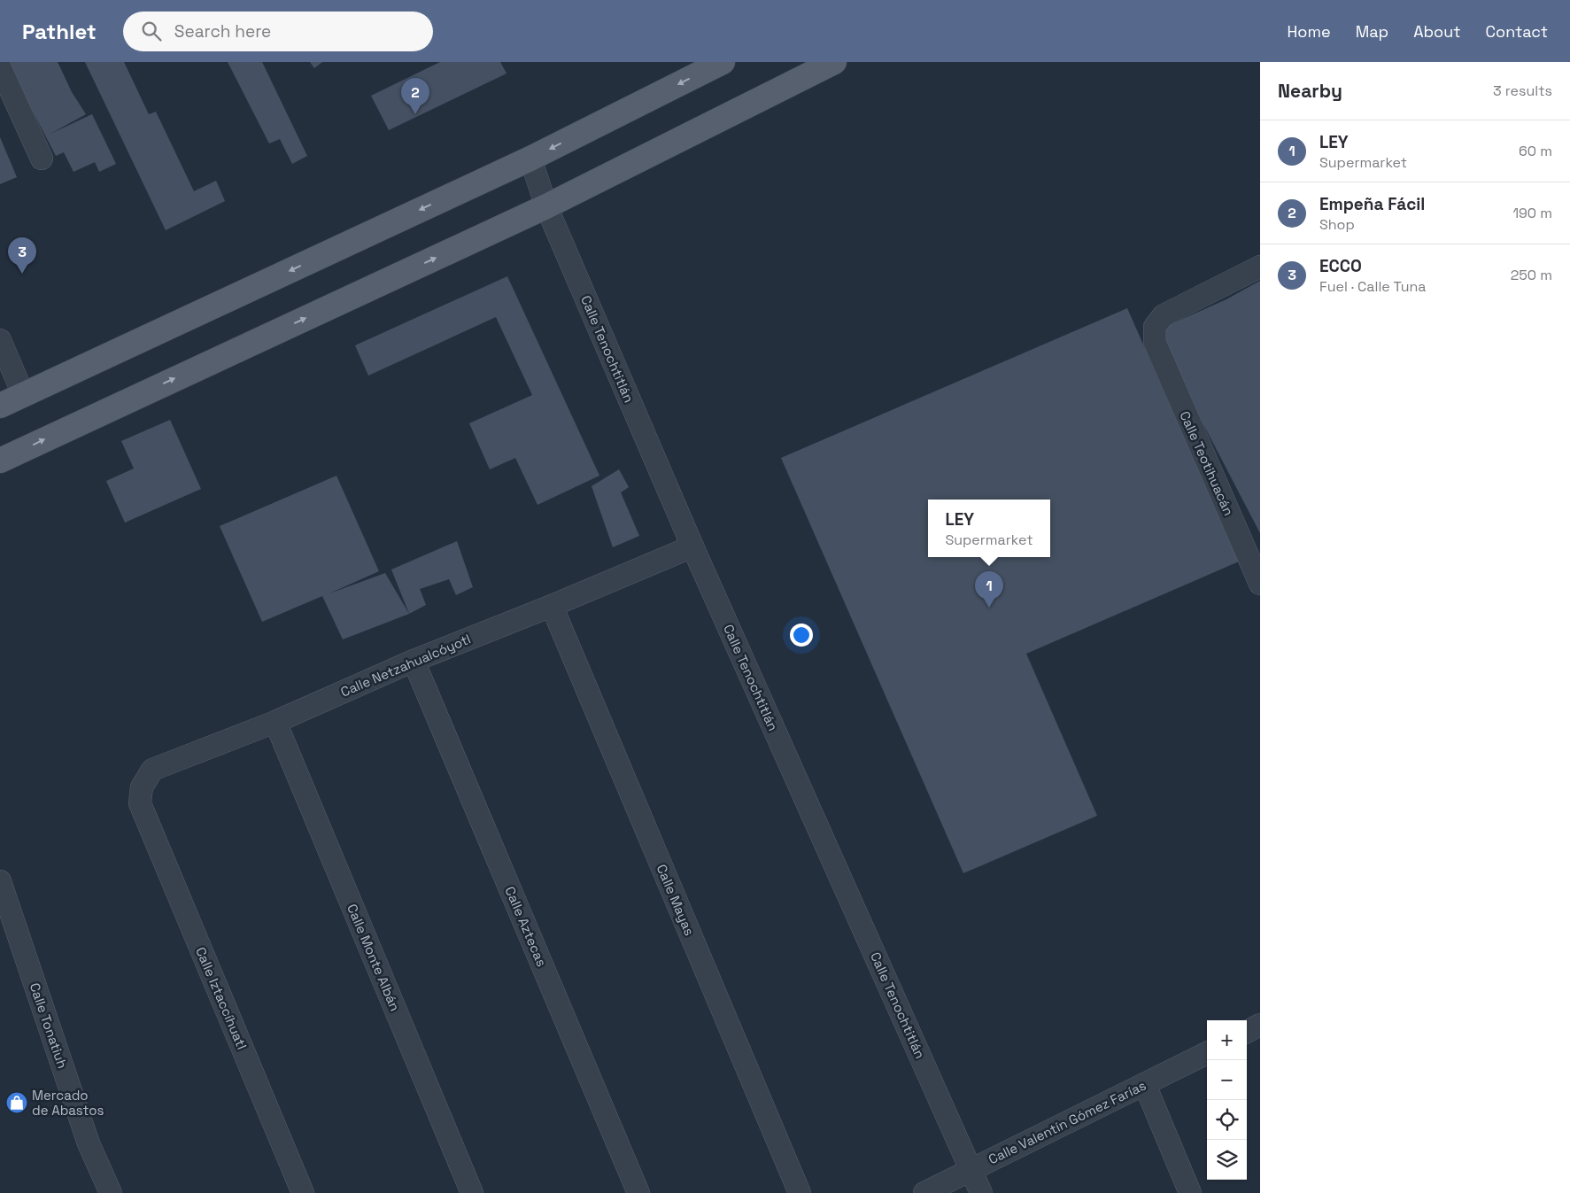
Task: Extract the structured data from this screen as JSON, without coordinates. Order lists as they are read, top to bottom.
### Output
{
  "streets": {
    "street": [
      "Calle Tenochtitlán",
      "Calle Teotihuacán",
      "Calle Netzahualcóyotl",
      "Calle Mayas",
      "Calle Aztecas",
      "Calle Monte Albán",
      "Calle Iztaccíhuatl",
      "Calle Tonatiuh",
      "Calle Valentín Gómez Farías"
    ]
  },
  "crossings": [
    ["Calle Tenochtitlán", "Calle Netzahualcóyotl"],
    ["Calle Tenochtitlán", "Calle Valentín Gómez Farías"],
    ["Calle Netzahualcóyotl", "Calle Mayas"],
    ["Calle Netzahualcóyotl", "Calle Aztecas"],
    ["Calle Netzahualcóyotl", "Calle Monte Albán"],
    ["Calle Netzahualcóyotl", "Calle Iztaccíhuatl"]
  ],
  "places": {
    "shop": ["Mercado de Abastos"]
  },
  "page": {
    "header": "Pathlet",
    "search": "Search here",
    "nav": [
      "Home",
      "Map",
      "About",
      "Contact"
    ],
    "heading": ["Nearby", "3 results"],
    "pins": ["2", "3", "1"],
    "list": [
      {
        "mark": "1",
        "name": "LEY",
        "note": "Supermarket",
        "value": "60 m"
      },
      {
        "mark": "2",
        "name": "Empeña Fácil",
        "note": "Shop",
        "value": "190 m"
      },
      {
        "mark": "3",
        "name": "ECCO",
        "note": "Fuel · Calle Tuna",
        "value": "250 m"
      }
    ],
    "popup": ["LEY", "Supermarket"],
    "map_buttons": ["+", "−"]
  }
}
